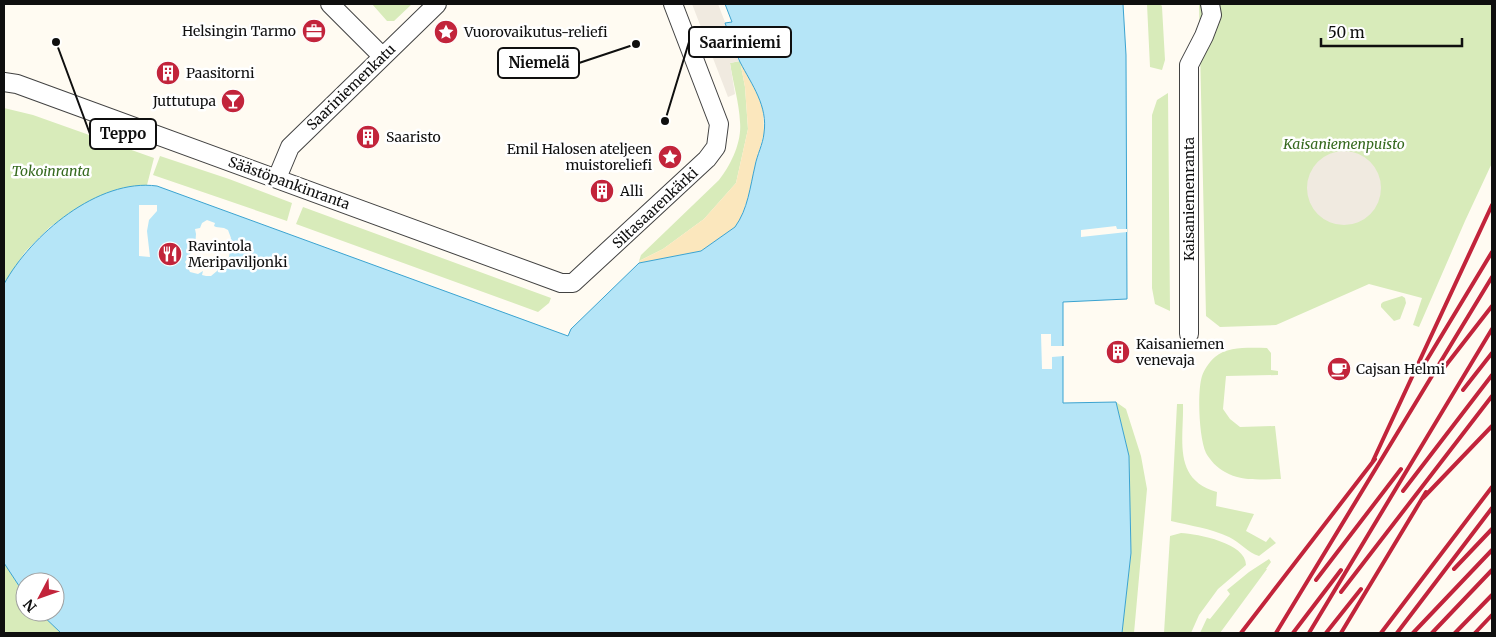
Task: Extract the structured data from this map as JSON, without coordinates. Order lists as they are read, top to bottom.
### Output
{
  "streets": {
    "street": [
      "Saariniemenkatu",
      "Säästöpankinranta",
      "Kaisaniemenranta",
      "Siltasaarenkärki"
    ]
  },
  "crossings": [
    ["Saariniemenkatu", "Säästöpankinranta"],
    ["Säästöpankinranta", "Siltasaarenkärki"]
  ],
  "parks": ["Kaisaniemenpuisto", "Tokoinranta"],
  "places": {
    "office": ["Helsingin Tarmo"],
    "place": ["Vuorovaikutus-reliefi", "Emil Halosen ateljeen muistoreliefi"],
    "other": ["Teppo", "Niemelä", "Saariniemi"],
    "building": [
      "Paasitorni",
      "Saaristo",
      "Alli",
      "Kaisaniemen venevaja"
    ],
    "bar": ["Juttutupa"],
    "restaurant": ["Ravintola Meripaviljonki"],
    "cafe": ["Cajsan Helmi"]
  },
  "scale_bar": "50 m",
  "north": "bottom left"
}
